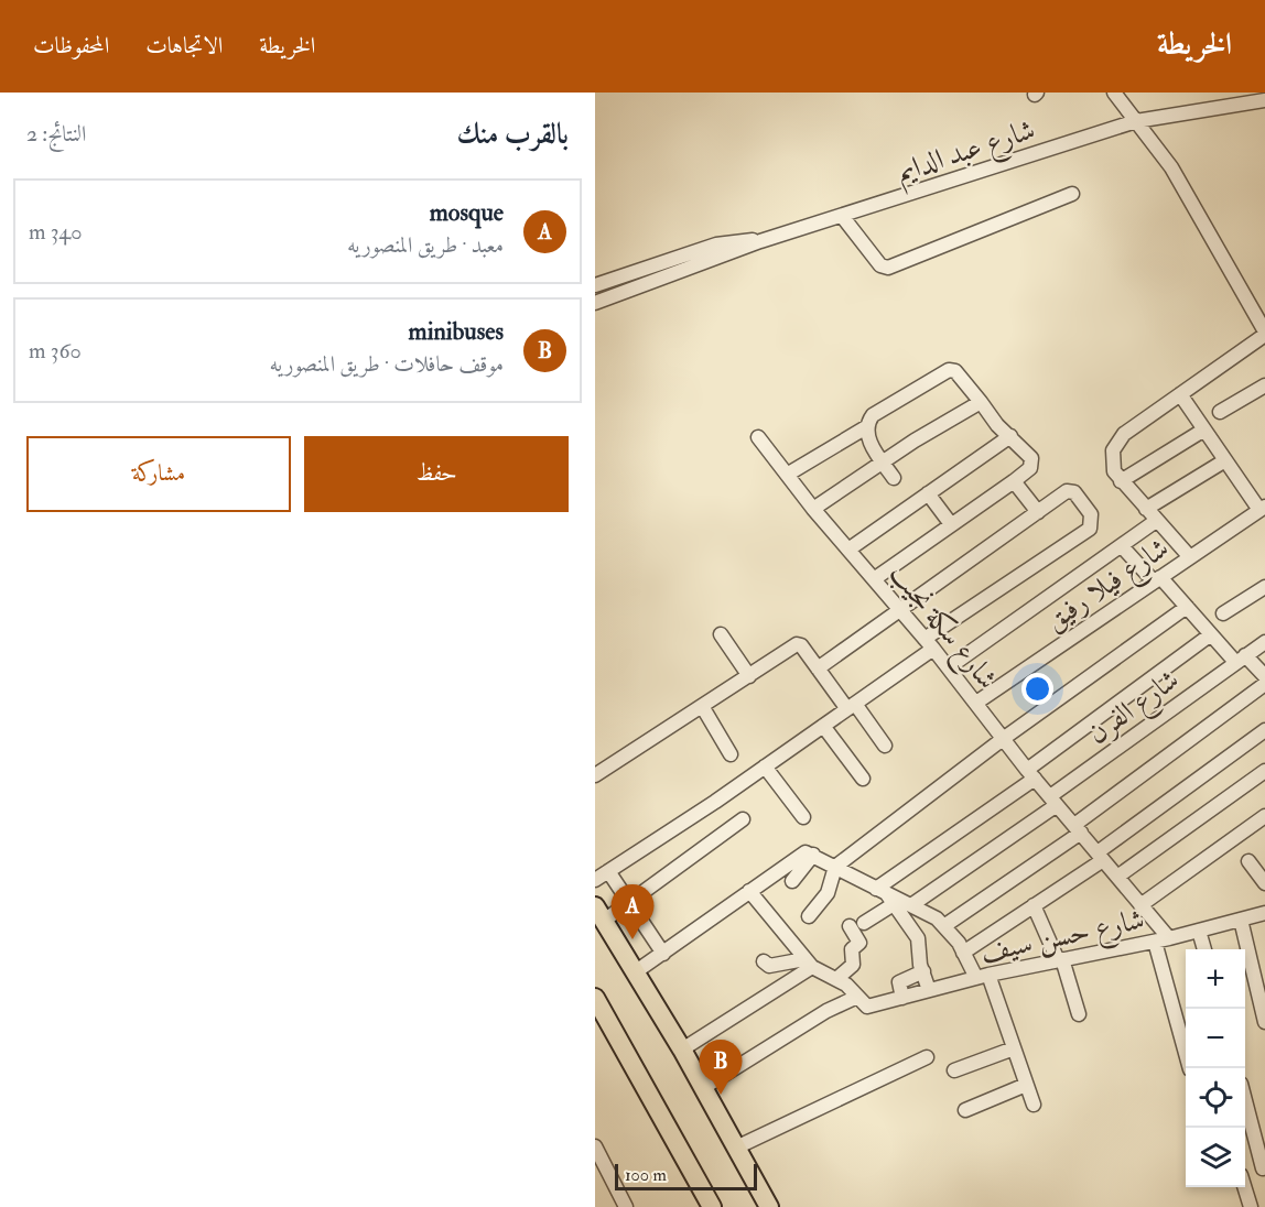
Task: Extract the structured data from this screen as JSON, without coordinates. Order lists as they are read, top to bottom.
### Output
{
  "streets": {
    "street": [
      "شارع عبد الدايم",
      "شارع فيلا رفيق",
      "شارع سكة نجيب",
      "شارع الفرن",
      "شارع حسن سيف"
    ]
  },
  "crossings": [
    ["شارع فيلا رفيق", "شارع سكة نجيب"],
    ["شارع سكة نجيب", "شارع الفرن"],
    ["شارع سكة نجيب", "شارع حسن سيف"]
  ],
  "scale_bar": "100 m",
  "page": {
    "header": "الخريطة",
    "nav": ["الخريطة", "الاتجاهات", "المحفوظات"],
    "heading": ["بالقرب منك", "النتائج: 2"],
    "list": [
      {
        "mark": "A",
        "name": "mosque",
        "note": "معبد · طريق المنصوريه",
        "value": "340 m"
      },
      {
        "mark": "B",
        "name": "minibuses",
        "note": "موقف حافلات · طريق المنصوريه",
        "value": "360 m"
      }
    ],
    "buttons": ["حفظ", "مشاركة"],
    "pins": ["A", "B"],
    "map_buttons": ["+", "−"],
    "scale": "100 m"
  }
}
